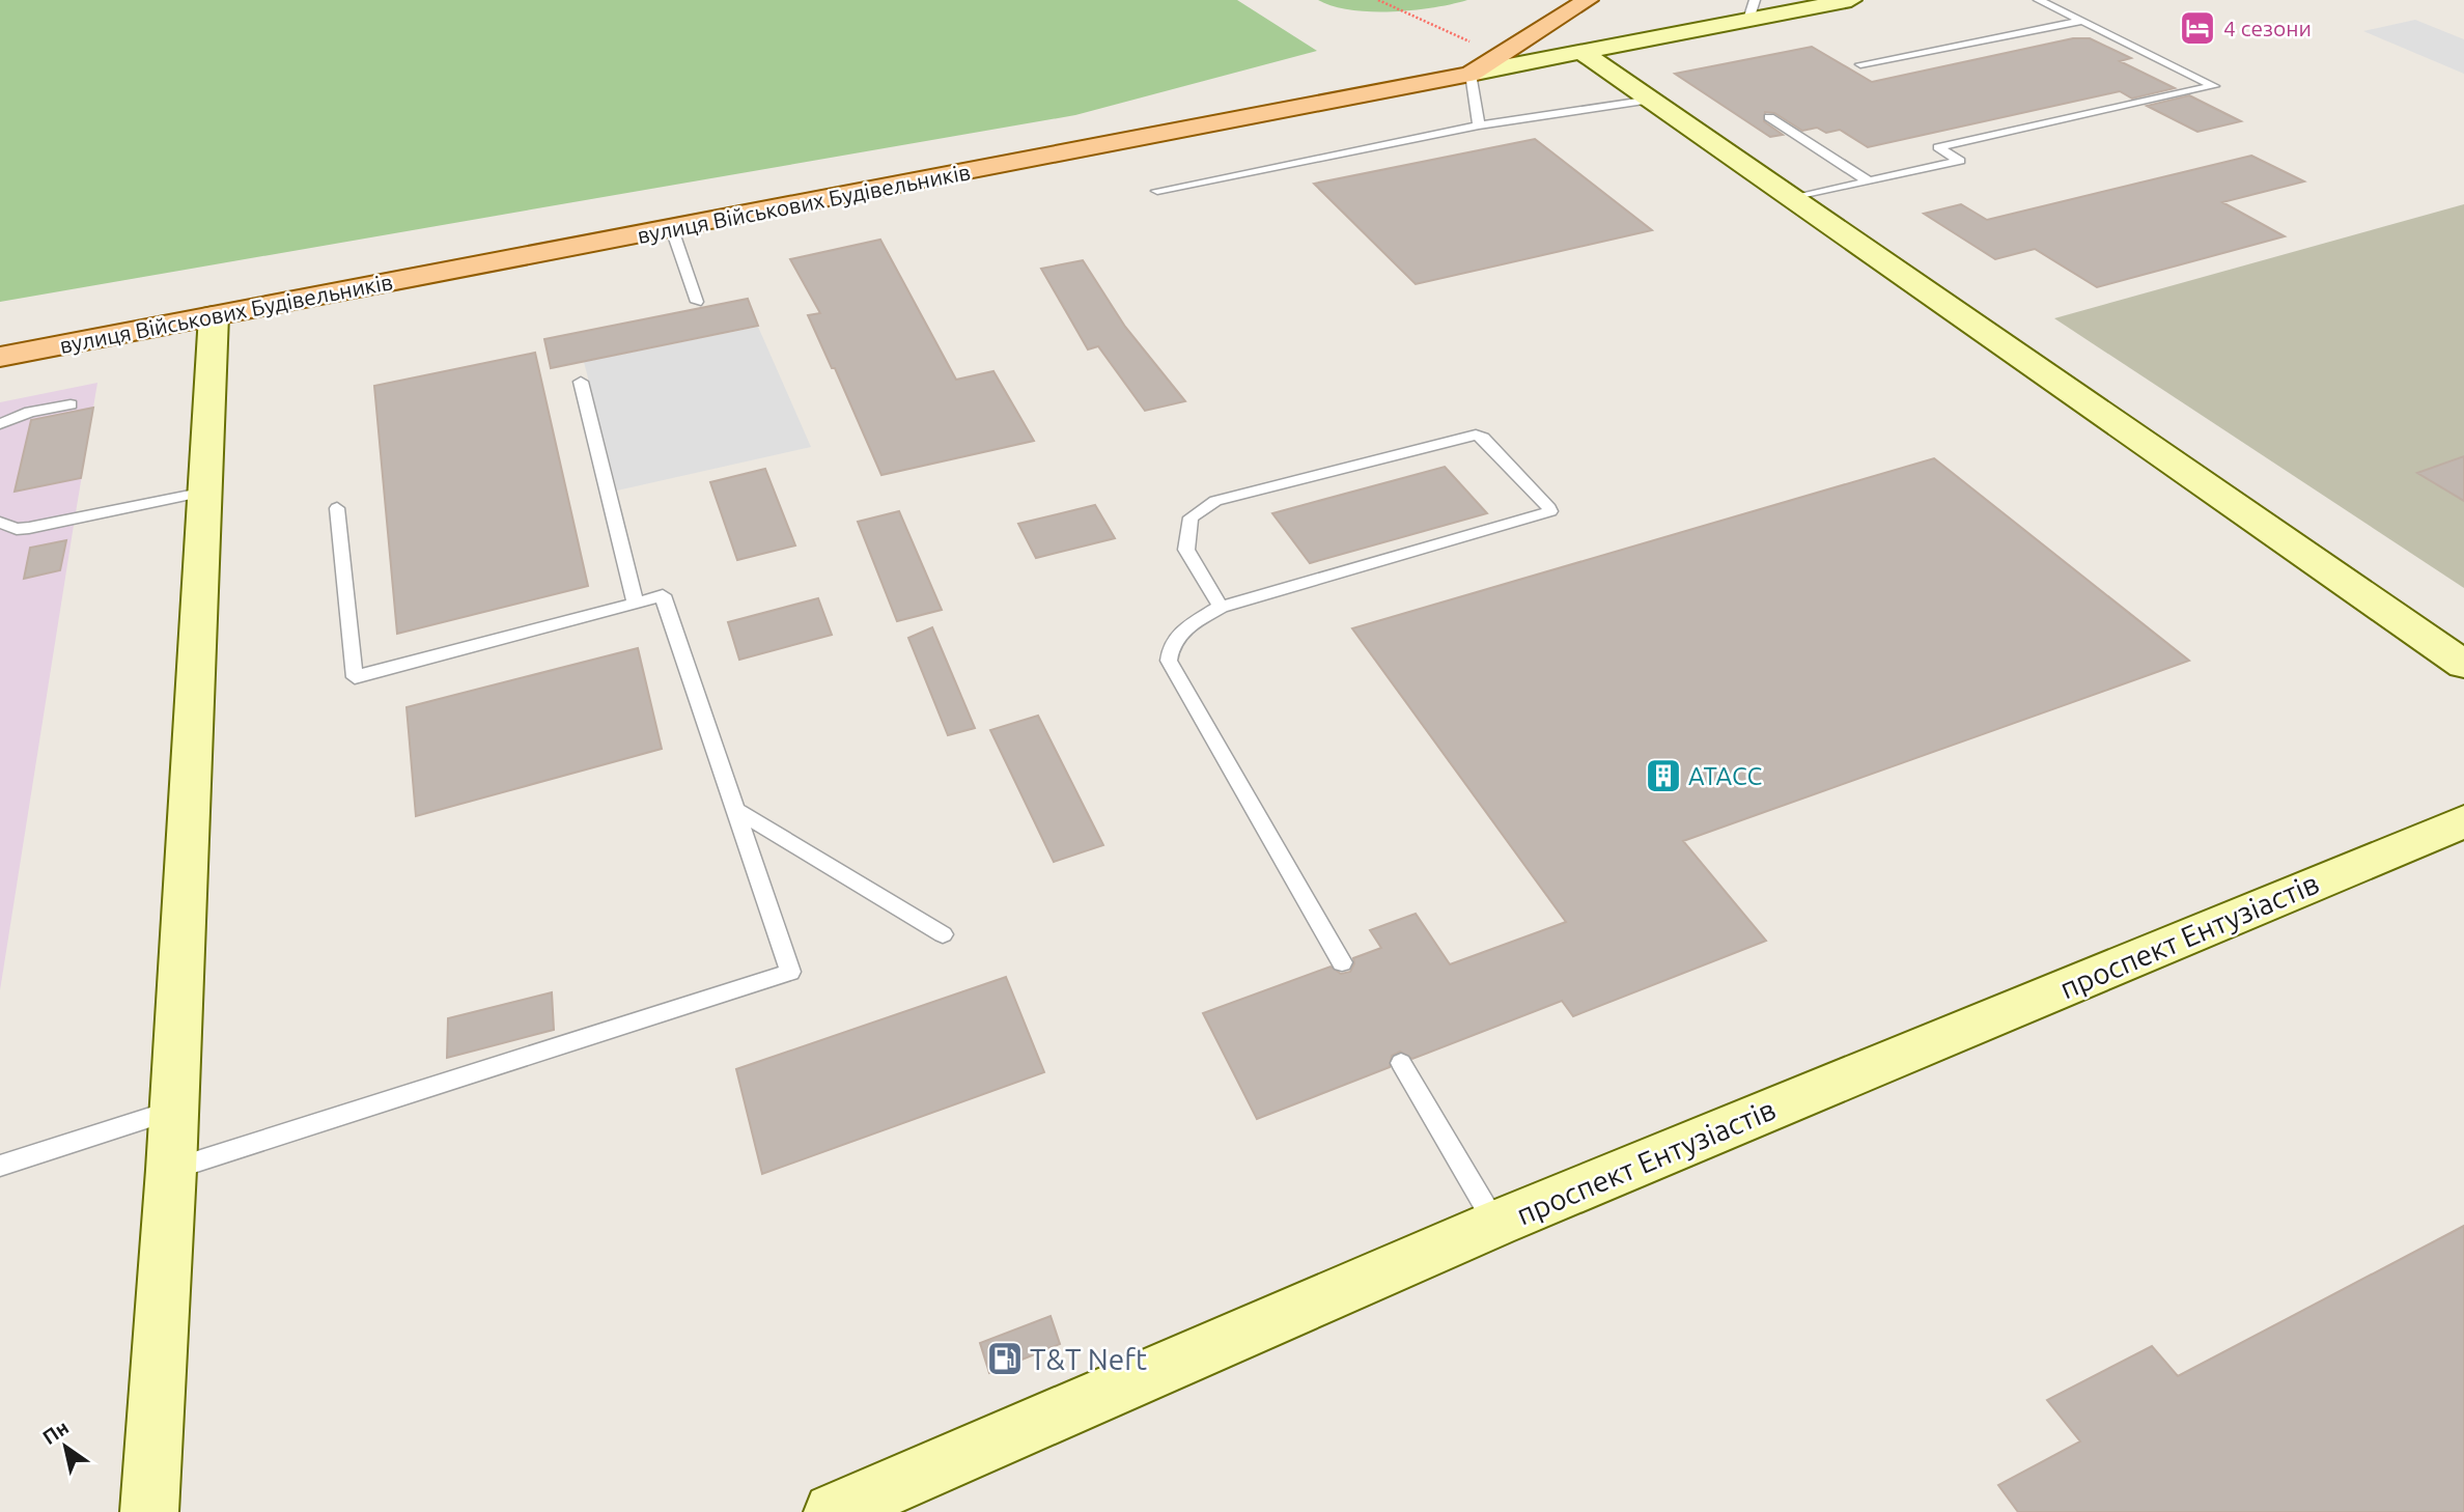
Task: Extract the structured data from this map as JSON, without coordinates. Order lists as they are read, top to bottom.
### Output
{
  "streets": {
    "main road": ["вулиця Військових Будівельників"],
    "street": ["проспект Ентузіастів"]
  },
  "places": {
    "hotel": ["4 сезони"],
    "building": ["АТАСС"],
    "fuel station": ["T&T Neft"]
  },
  "north": "top left"
}
